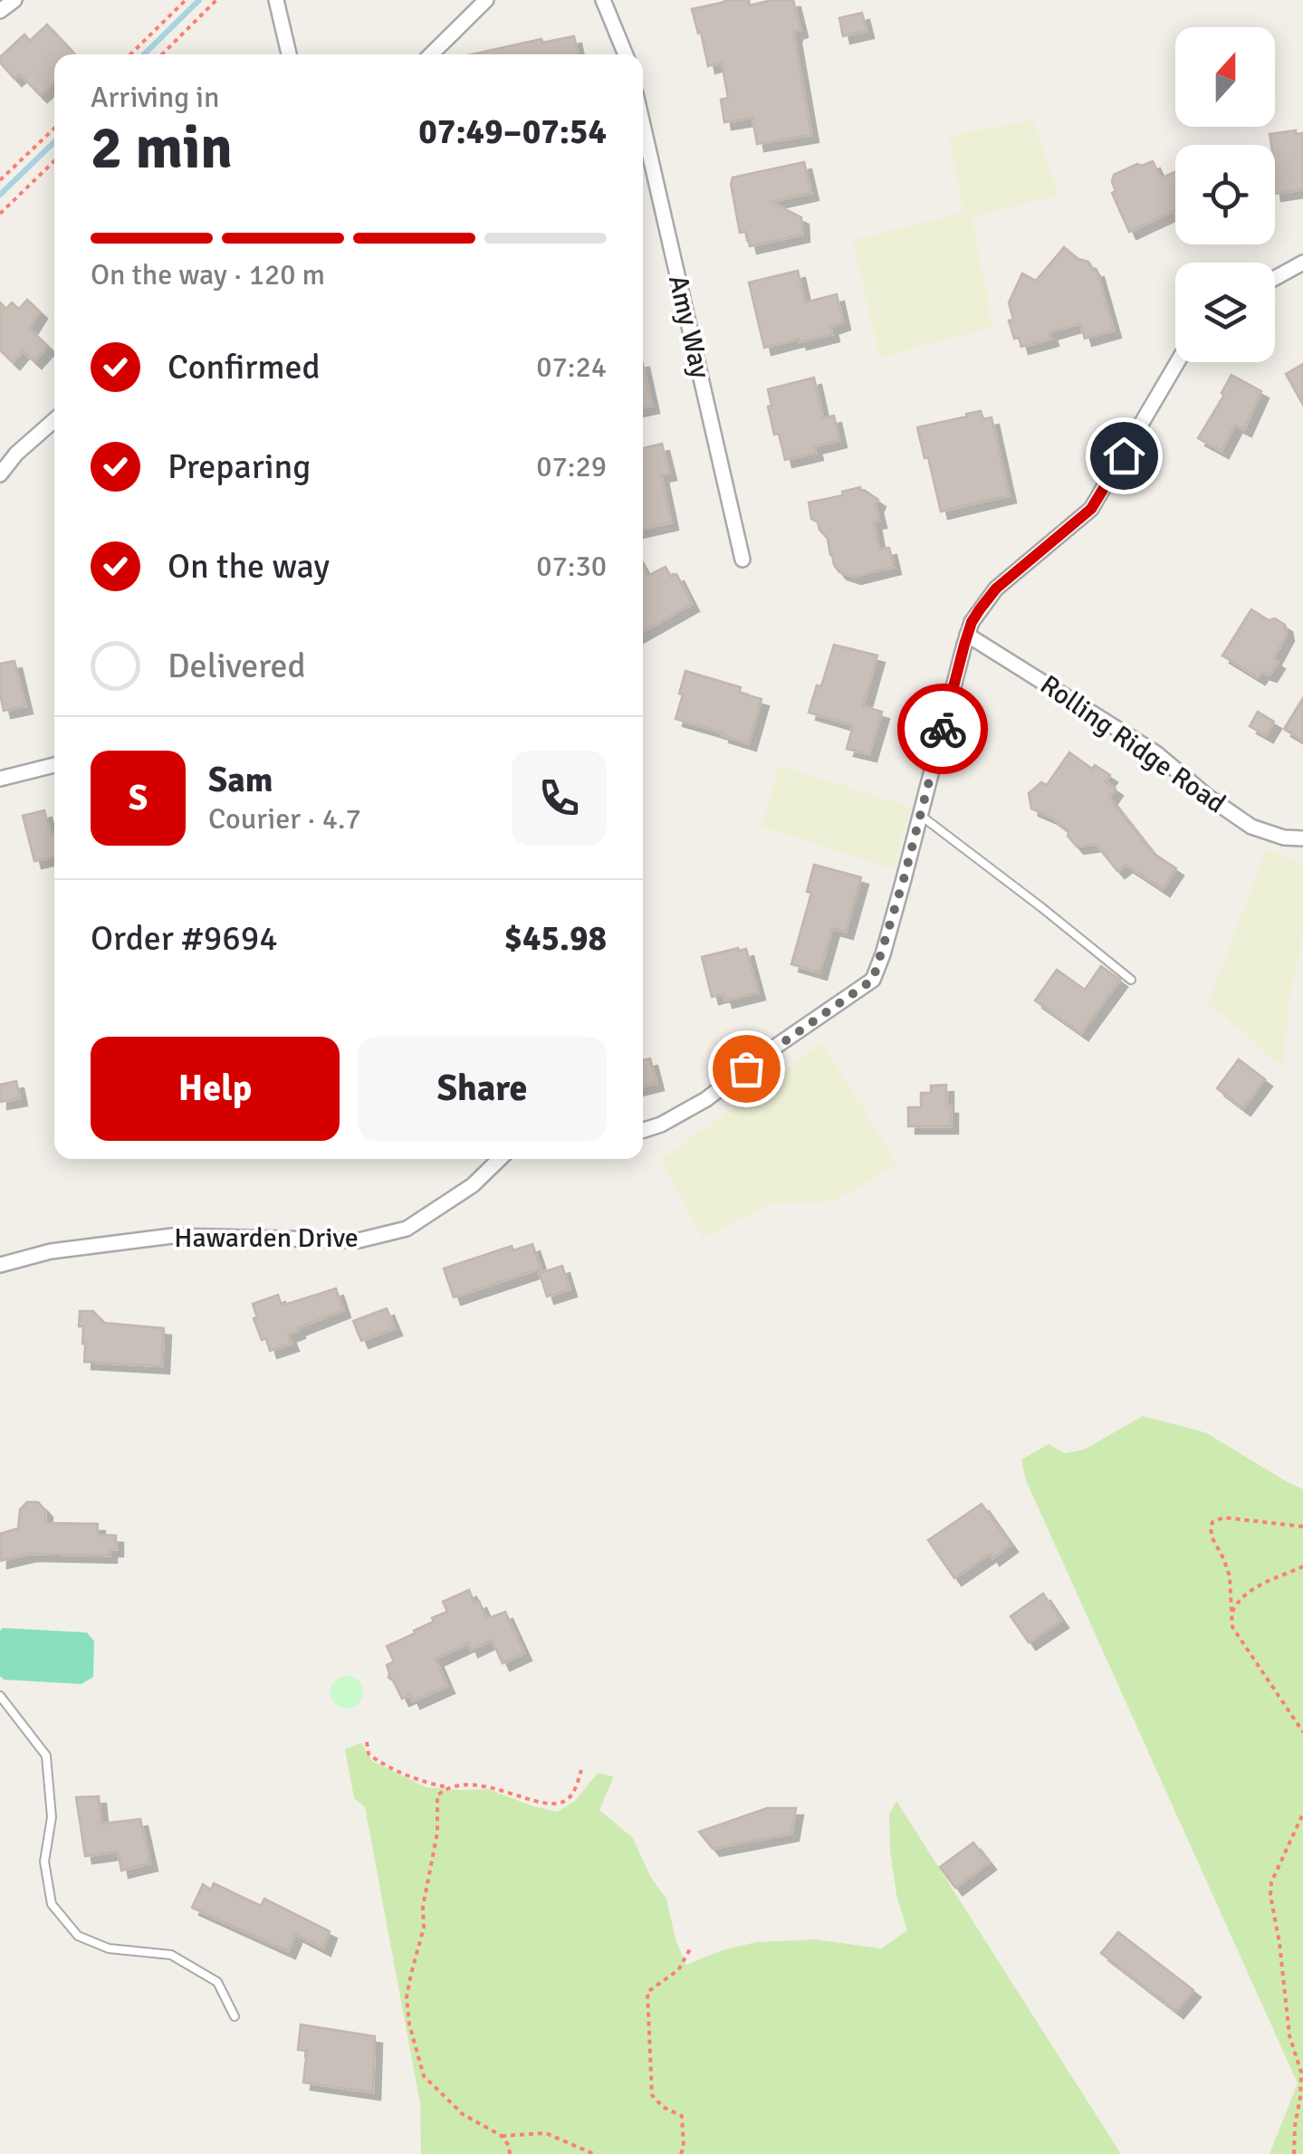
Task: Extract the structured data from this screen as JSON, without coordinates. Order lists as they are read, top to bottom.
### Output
{
  "streets": {
    "street": ["Amy Way", "Rolling Ridge Road", "Hawarden Drive"]
  },
  "north": "top",
  "page": {
    "heading": ["2 min", "Arriving in", "07:49–07:54"],
    "panel": [
      "Sam",
      "Courier · 4.7",
      "Order #9694",
      "$45.98"
    ],
    "bar": "On the way · 120 m",
    "list": [
      ["Confirmed", "07:24"],
      ["Preparing", "07:29"],
      ["On the way", "07:30"],
      "Delivered"
    ],
    "round": "S",
    "buttons": ["Help", "Share"]
  }
}
